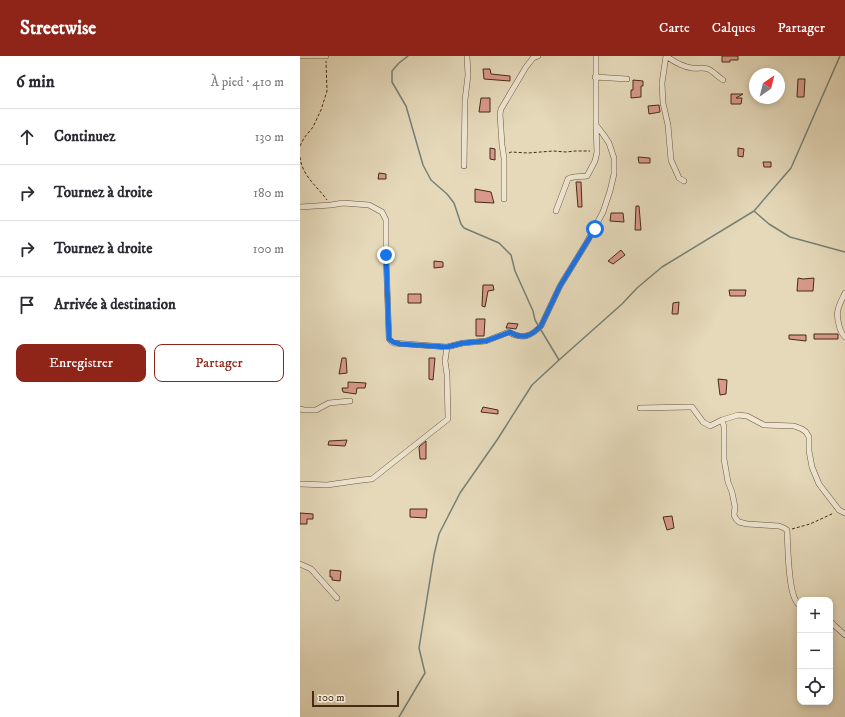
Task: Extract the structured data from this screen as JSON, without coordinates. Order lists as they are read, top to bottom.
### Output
{
  "scale_bar": "100 m",
  "north": "top right",
  "page": {
    "header": "Streetwise",
    "nav": ["Carte", "Calques", "Partager"],
    "heading": ["6 min", "À pied · 410 m"],
    "list": [
      ["Continuez", "130 m"],
      ["Tournez à droite", "180 m"],
      ["Tournez à droite", "100 m"],
      "Arrivée à destination"
    ],
    "buttons": ["Enregistrer", "Partager"],
    "map_buttons": ["+", "−"],
    "scale": "100 m"
  }
}
